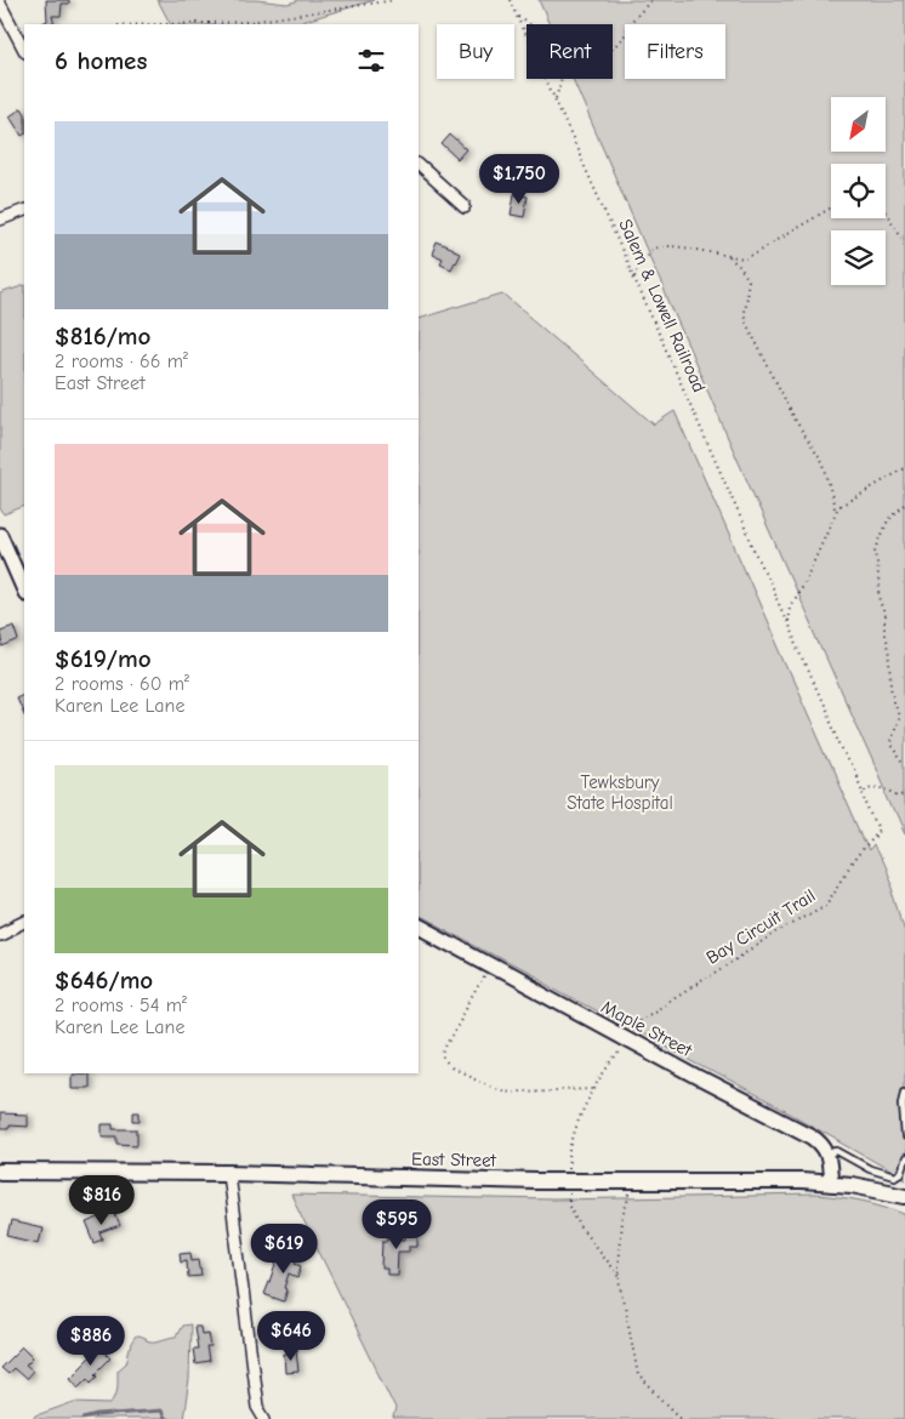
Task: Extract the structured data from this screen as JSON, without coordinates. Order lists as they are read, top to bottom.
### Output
{
  "streets": {
    "main road": ["East Street"],
    "street": ["Maple Street"],
    "path": ["Salem & Lowell Railroad", "Bay Circuit Trail"]
  },
  "crossings": [
    ["Salem & Lowell Railroad", "Bay Circuit Trail"],
    ["Bay Circuit Trail", "Maple Street"],
    ["Bay Circuit Trail", "East Street"]
  ],
  "parks": ["Tewksbury State Hospital"],
  "north": "bottom left",
  "page": {
    "chip": ["Buy", "Rent", "Filters"],
    "heading": "6 homes",
    "list": [
      {
        "name": "$816/mo",
        "note": "2 rooms · 66 m² · East Street"
      },
      {
        "name": "$619/mo",
        "note": "2 rooms · 60 m² · Karen Lee Lane"
      },
      {
        "name": "$646/mo",
        "note": "2 rooms · 54 m² · Karen Lee Lane"
      }
    ],
    "price": [
      "$1,750",
      "$816",
      "$595",
      "$619",
      "$646",
      "$886"
    ]
  }
}
